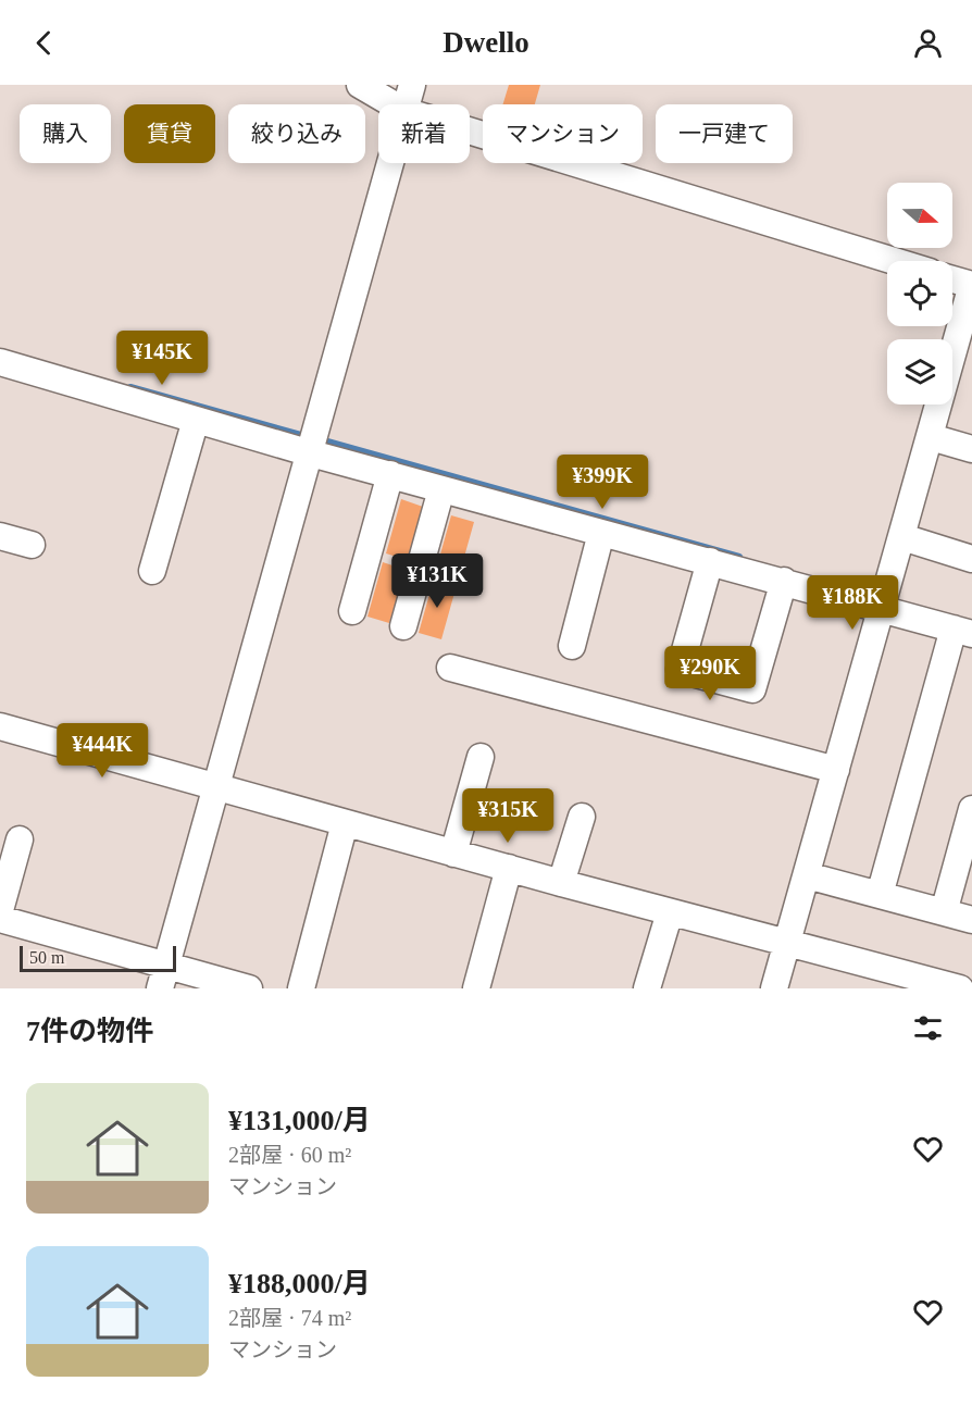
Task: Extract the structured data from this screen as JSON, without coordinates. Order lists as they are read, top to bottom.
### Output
{
  "scale_bar": "50 m",
  "north": "right",
  "page": {
    "header": "Dwello",
    "chip": [
      "購入",
      "賃貸",
      "絞り込み",
      "新着",
      "マンション",
      "一戸建て"
    ],
    "price": [
      "¥145K",
      "¥399K",
      "¥131K",
      "¥188K",
      "¥290K",
      "¥444K",
      "¥315K"
    ],
    "scale": "50 m",
    "heading": "7件の物件",
    "list": [
      {
        "name": "¥131,000/月",
        "note": "2部屋 · 60 m² · マンション"
      },
      {
        "name": "¥188,000/月",
        "note": "2部屋 · 74 m² · マンション"
      }
    ]
  }
}
